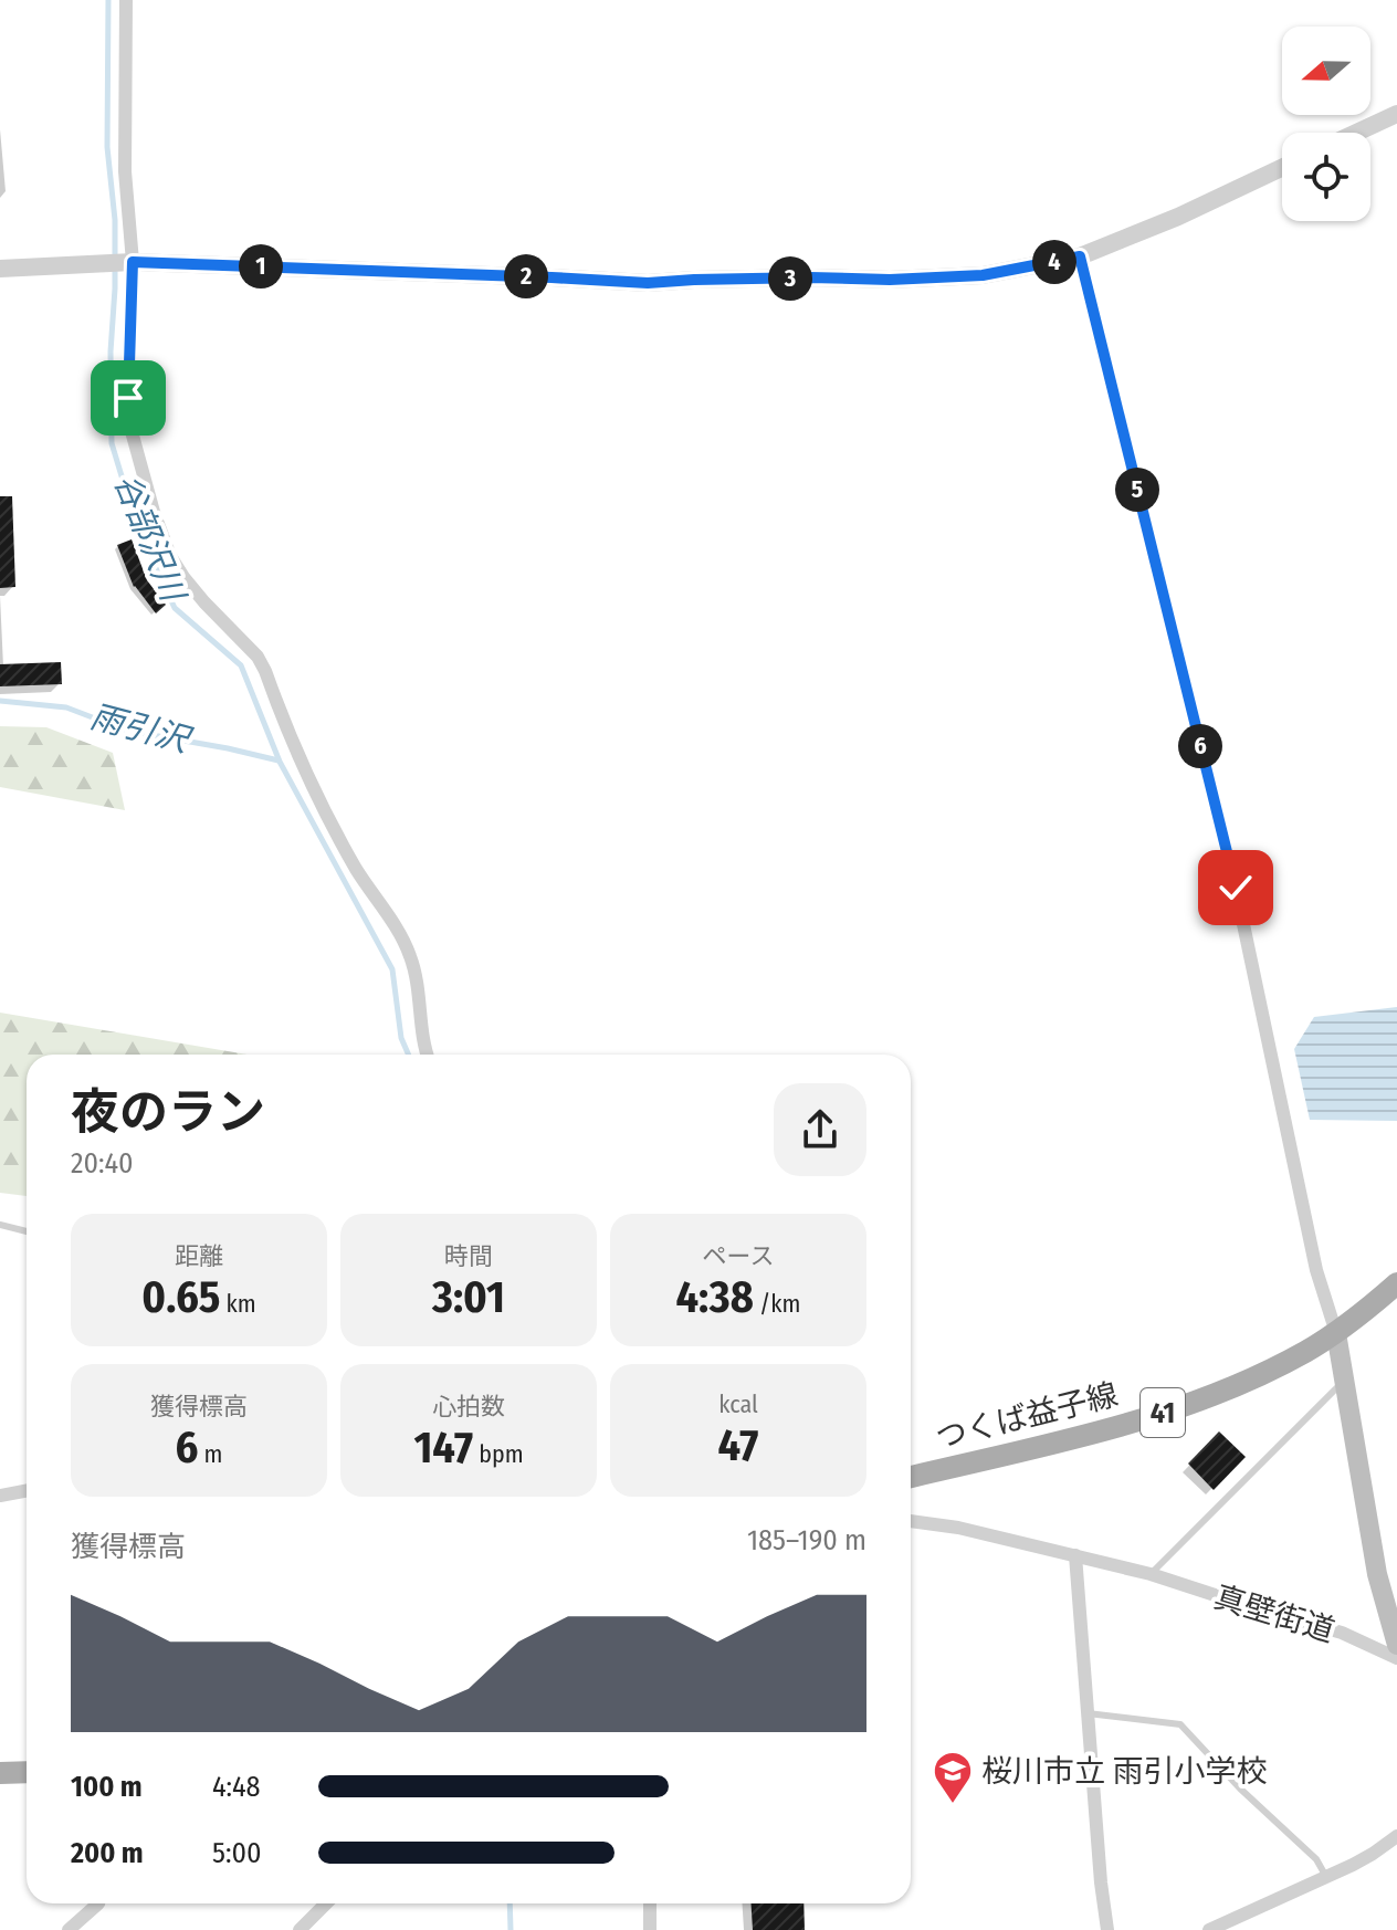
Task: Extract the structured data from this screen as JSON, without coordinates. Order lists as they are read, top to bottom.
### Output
{
  "streets": {
    "main road": ["41", "つくば益子線"],
    "street": ["真壁街道"]
  },
  "water": ["谷部沢川", "雨引沢"],
  "places": {
    "school or university": ["桜川市立 雨引小学校"]
  },
  "north": "left",
  "page": {
    "pins": [
      "4",
      "1",
      "2",
      "3",
      "5",
      "6"
    ],
    "heading": ["夜のラン", "20:40"],
    "stats": [
      ["距離", "0.65 km"],
      ["時間", "3:01"],
      ["ペース", "4:38 /km"],
      ["獲得標高", "6 m"],
      ["心拍数", "147 bpm"],
      ["kcal", "47"]
    ],
    "chart": ["獲得標高", "185–190 m"],
    "list": [
      {
        "name": "100 m",
        "note": "4:48"
      },
      {
        "name": "200 m",
        "note": "5:00"
      }
    ]
  }
}
